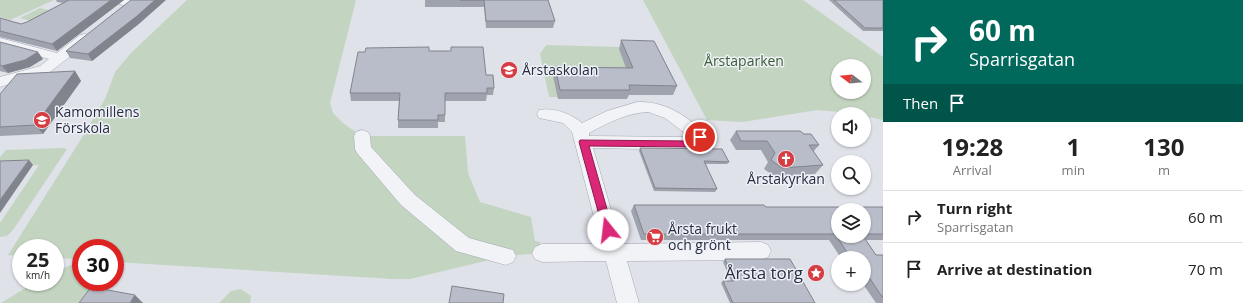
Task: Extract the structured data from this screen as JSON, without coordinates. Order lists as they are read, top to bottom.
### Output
{
  "parks": ["Årstaparken"],
  "places": {
    "school or university": ["Årstaskolan", "Kamomillens Förskola"],
    "church": ["Årstakyrkan"],
    "supermarket": ["Årsta frukt och grönt"],
    "place": ["Årsta torg"]
  },
  "north": "left",
  "page": {
    "turn": ["60 m", "Sparrisgatan"],
    "map_buttons": "+",
    "then": "Then",
    "eta": [
      "19:28",
      "Arrival",
      "1",
      "min",
      "130",
      "m"
    ],
    "list": [
      {
        "name": "Turn right",
        "note": "Sparrisgatan",
        "value": "60 m"
      },
      {
        "name": "Arrive at destination",
        "value": "70 m"
      }
    ],
    "speed": "25 km/h",
    "limit": "30"
  }
}
